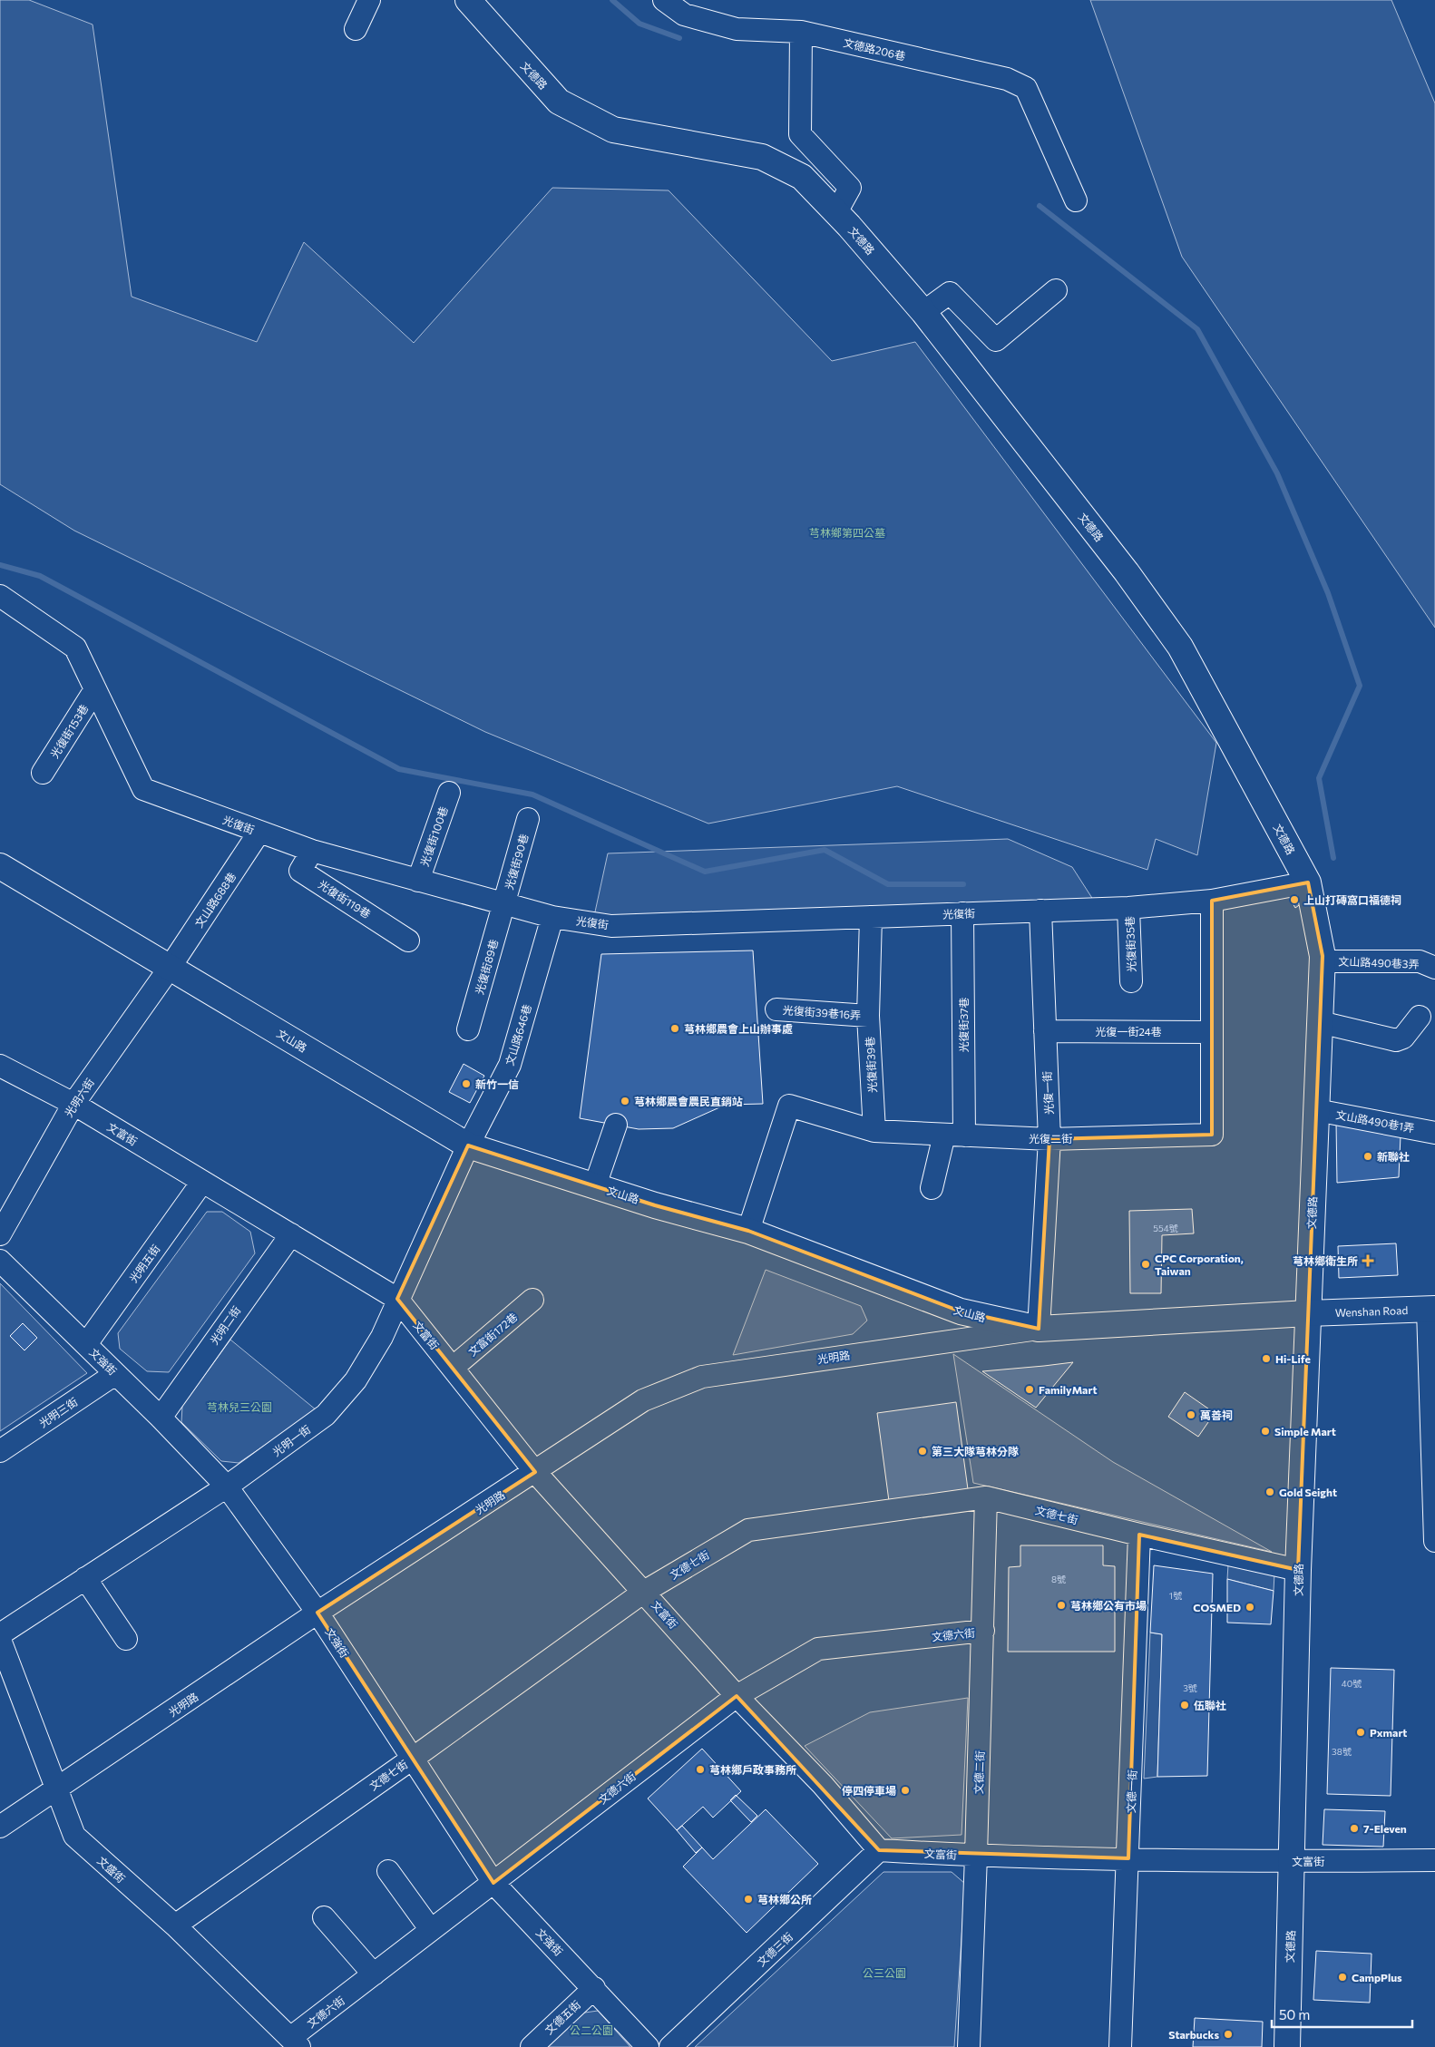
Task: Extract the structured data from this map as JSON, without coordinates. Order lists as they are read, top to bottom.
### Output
{
  "streets": {
    "main road": ["文德路", "文山路", "Wenshan Road"],
    "street": [
      "文德路206巷",
      "光復街153巷",
      "光復街",
      "光復街100巷",
      "光復街90巷",
      "光復街119巷",
      "文山路688巷",
      "光復街35巷",
      "文山路490巷3弄",
      "光復街89巷",
      "光復街39巷16弄",
      "光復街37巷",
      "光復一街24巷",
      "文山路646巷",
      "光復街39巷",
      "光復一街",
      "光明六街",
      "文山路490巷1弄",
      "文富街",
      "光復二街",
      "光明五街",
      "光明二街",
      "文富街172巷",
      "光明路",
      "文強街",
      "光明三街",
      "光明一街",
      "文德七街",
      "文德六街",
      "文德二街",
      "文德一街",
      "文盛街",
      "文德三街",
      "文德五街"
    ]
  },
  "crossings": [
    ["文德路", "光復街"],
    ["文德路", "文山路490巷3弄"],
    ["文德路", "文山路"],
    ["文德路", "文山路490巷1弄"],
    ["文德路", "文富街"],
    ["文德路", "Wenshan Road"],
    ["文德路", "文德七街"],
    ["光復街153巷", "光復街"],
    ["光復街", "光復街100巷"],
    ["光復街", "光復街90巷"],
    ["光復街", "光復街119巷"],
    ["光復街", "文山路688巷"],
    ["光復街", "光復街35巷"],
    ["光復街", "光復街89巷"],
    ["光復街", "光復街37巷"],
    ["光復街", "文山路646巷"],
    ["光復街", "光復街39巷"],
    ["光復街", "光復一街"],
    ["光復街", "光復二街"],
    ["光復街90巷", "光復街89巷"],
    ["文山路688巷", "文山路"],
    ["文山路688巷", "光明六街"],
    ["光復街39巷16弄", "光復街39巷"],
    ["光復街37巷", "光復二街"],
    ["光復一街24巷", "光復一街"],
    ["光復一街24巷", "光復二街"],
    ["文山路646巷", "文山路"],
    ["文山路646巷", "光明一街"],
    ["文山路", "光復一街"],
    ["文山路", "光明六街"],
    ["文山路", "光復二街"],
    ["文山路", "Wenshan Road"],
    ["文山路", "光明路"],
    ["文山路", "光明一街"],
    ["光復街39巷", "光復二街"],
    ["光復一街", "光復二街"],
    ["光復一街", "光明路"],
    ["光明六街", "文富街"],
    ["文富街", "光明五街"],
    ["文富街", "光明二街"],
    ["文富街", "文富街172巷"],
    ["文富街", "光明路"],
    ["文富街", "光明一街"],
    ["文富街", "文德七街"],
    ["文富街", "文德六街"],
    ["文富街", "文德二街"],
    ["文富街", "文德一街"],
    ["文富街", "文德三街"],
    ["光明五街", "文強街"],
    ["光明二街", "文強街"],
    ["光明路", "文強街"],
    ["光明路", "文盛街"],
    ["文強街", "光明三街"],
    ["文強街", "光明一街"],
    ["文強街", "文德七街"],
    ["文強街", "文德六街"],
    ["文強街", "文德五街"],
    ["文德七街", "文德二街"],
    ["文德七街", "文德一街"],
    ["文德七街", "文盛街"],
    ["文德六街", "文德二街"],
    ["文德六街", "文盛街"]
  ],
  "parks": [
    "芎林鄉第四公墓",
    "芎林兒三公園",
    "公三公園",
    "公二公園"
  ],
  "places": {
    "other": [
      "上山打磚窩口福德祠",
      "芎林鄉農會上山辦事處",
      "新竹一信",
      "芎林鄉農會農民直銷站",
      "新聯社",
      "CPC Corporation, Taiwan",
      "Hi-Life",
      "FamilyMart",
      "萬善祠",
      "Simple Mart",
      "第三大隊芎林分隊",
      "Gold Seight",
      "芎林鄉公有市場",
      "COSMED",
      "伍聯社",
      "Pxmart",
      "芎林鄉戶政事務所",
      "停四停車場",
      "7-Eleven",
      "芎林鄉公所",
      "CampPlus",
      "Starbucks"
    ],
    "health": ["芎林鄉衛生所"]
  },
  "house_numbers": [
    "554號",
    "8號",
    "1號",
    "40號",
    "3號",
    "38號"
  ],
  "scale_bar": "50 m"
}
